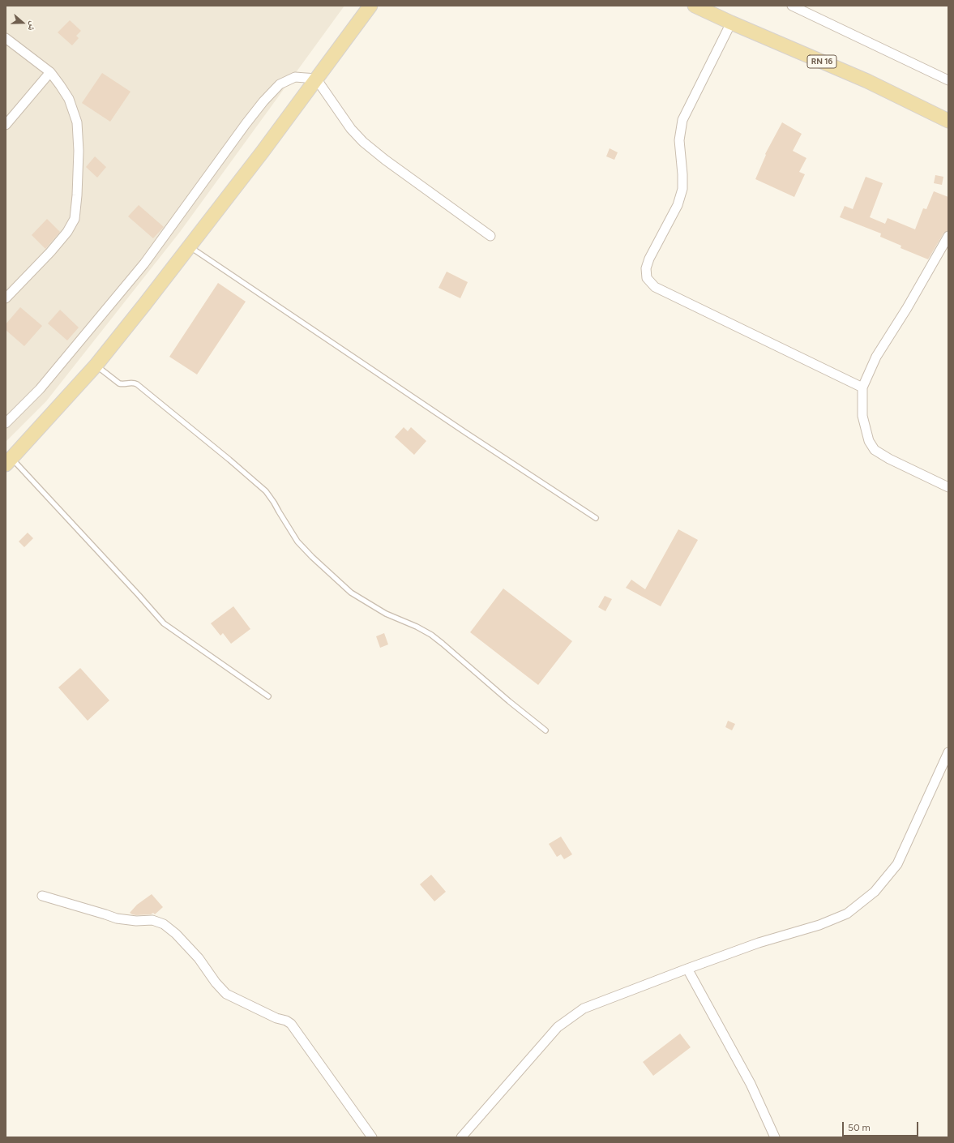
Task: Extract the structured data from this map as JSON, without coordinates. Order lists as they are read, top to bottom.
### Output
{
  "streets": {
    "main road": ["RN 16"]
  },
  "scale_bar": "50 m",
  "north": "right"
}
